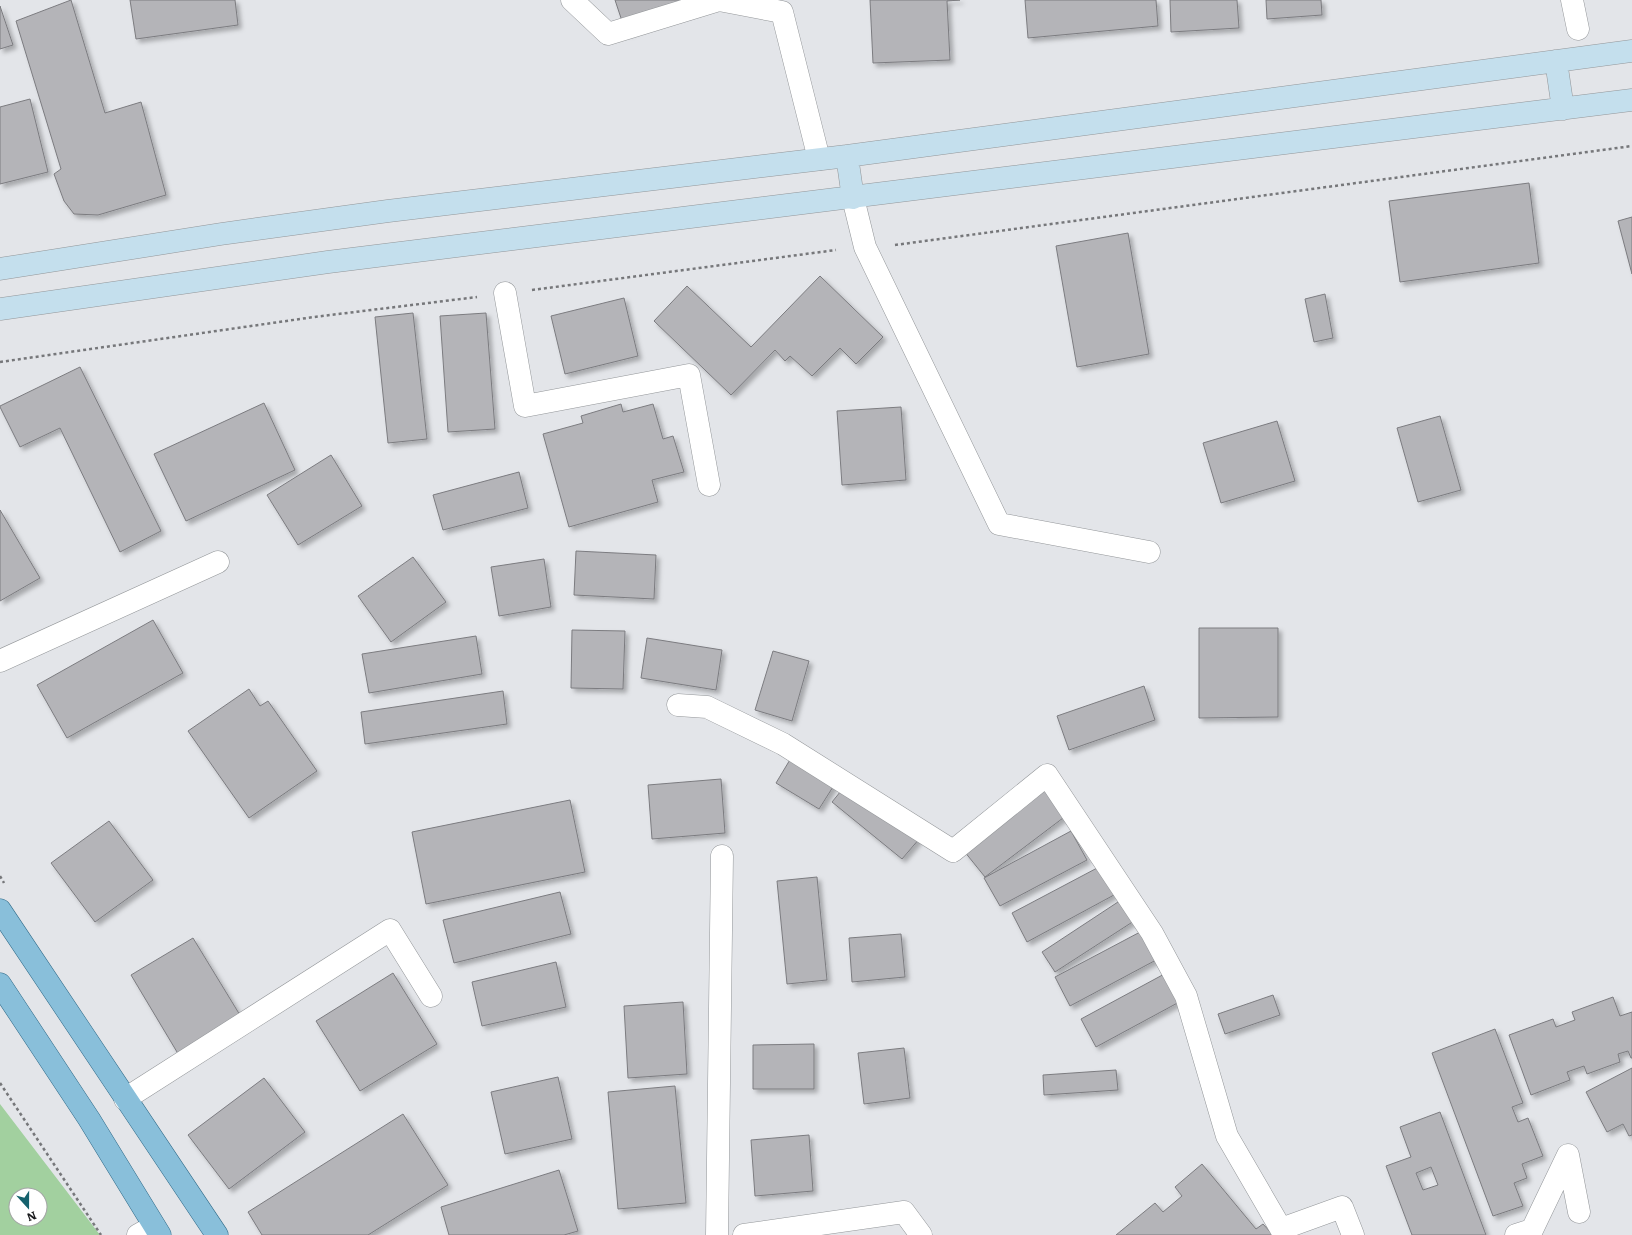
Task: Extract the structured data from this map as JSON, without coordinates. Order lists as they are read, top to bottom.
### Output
{
  "north": "bottom"
}
